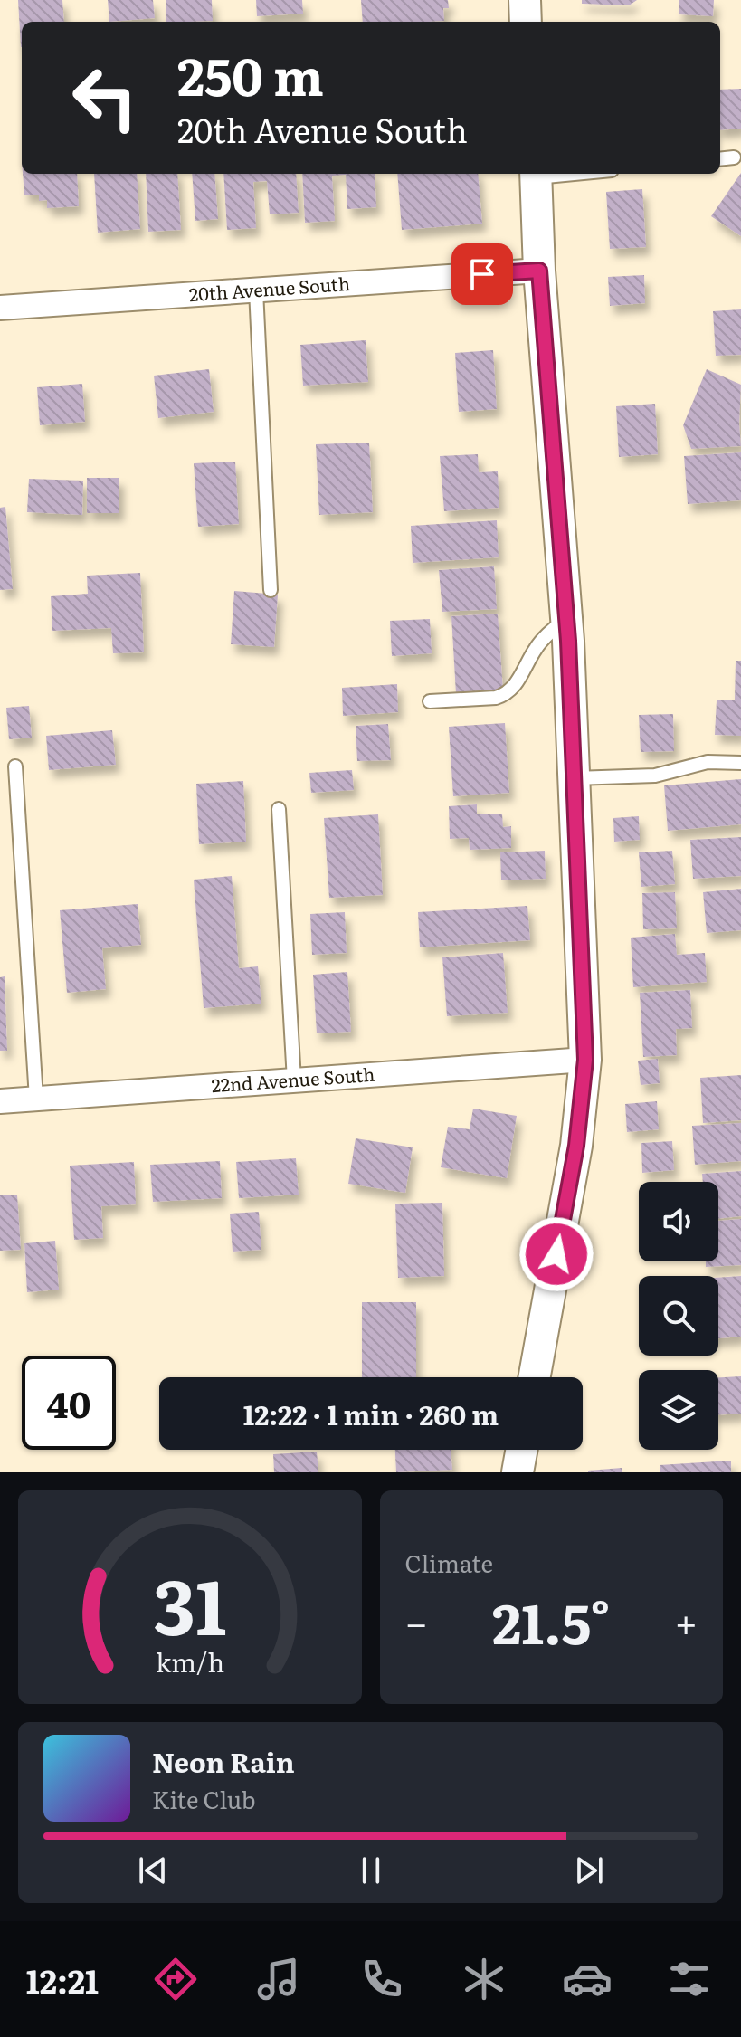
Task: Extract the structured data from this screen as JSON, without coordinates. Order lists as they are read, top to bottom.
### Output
{
  "streets": {
    "street": ["20th Avenue South", "22nd Avenue South"]
  },
  "page": {
    "turn": ["250 m", "20th Avenue South"],
    "limit": "40",
    "trip": "12:22 · 1 min · 260 m",
    "tile": "Climate",
    "heat": ["−", "21.5°", "+"],
    "song": ["Neon Rain", "Kite Club"],
    "tabs": "12:21",
    "gauge": ["31", "km/h"]
  }
}
